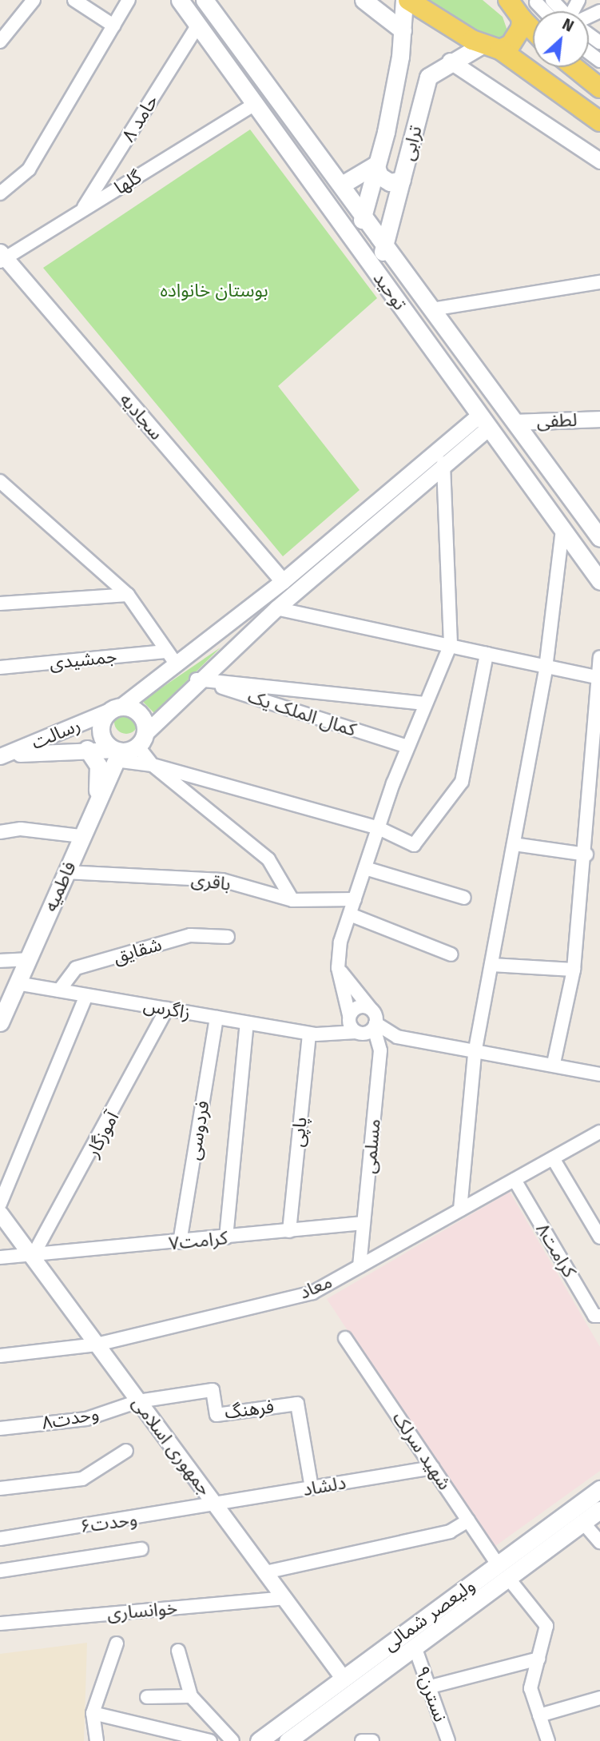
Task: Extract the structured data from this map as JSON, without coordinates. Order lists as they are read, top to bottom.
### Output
{
  "streets": {
    "main road": [
      "ترابی",
      "توحید",
      "فاطمیه",
      "ولیعصر شمالی"
    ],
    "street": [
      "حامد ۸",
      "گلها",
      "سجادیه",
      "لطفی",
      "جمشیدی",
      "کمال الملک یک",
      "رسالت",
      "باقری",
      "شقایق",
      "زاگرس",
      "فردوسی",
      "پاپی",
      "آموزگار",
      "مسلمی",
      "کرامت۷",
      "کرامت۸",
      "معاد",
      "فرهنگ",
      "وحدت۸",
      "جمهوری اسلامی",
      "شهید سرلک",
      "دلشاد",
      "وحدت۶",
      "خوانساری",
      "نسترن۹"
    ]
  },
  "crossings": [
    ["حامد ۸", "گلها"],
    ["حامد ۸", "توحید"],
    ["ترابی", "توحید"],
    ["گلها", "توحید"],
    ["گلها", "سجادیه"],
    ["توحید", "لطفی"],
    ["توحید", "رسالت"],
    ["سجادیه", "رسالت"],
    ["جمشیدی", "رسالت"],
    ["باقری", "فاطمیه"],
    ["فاطمیه", "زاگرس"],
    ["شقایق", "زاگرس"],
    ["زاگرس", "فردوسی"],
    ["زاگرس", "پاپی"],
    ["زاگرس", "آموزگار"],
    ["زاگرس", "مسلمی"],
    ["فردوسی", "کرامت۷"],
    ["پاپی", "کرامت۷"],
    ["آموزگار", "کرامت۷"],
    ["آموزگار", "جمهوری اسلامی"],
    ["مسلمی", "کرامت۷"],
    ["مسلمی", "معاد"],
    ["کرامت۷", "جمهوری اسلامی"],
    ["کرامت۸", "معاد"],
    ["معاد", "جمهوری اسلامی"],
    ["فرهنگ", "وحدت۸"],
    ["فرهنگ", "جمهوری اسلامی"],
    ["فرهنگ", "دلشاد"],
    ["وحدت۸", "جمهوری اسلامی"],
    ["جمهوری اسلامی", "دلشاد"],
    ["جمهوری اسلامی", "وحدت۶"],
    ["جمهوری اسلامی", "خوانساری"],
    ["جمهوری اسلامی", "ولیعصر شمالی"],
    ["شهید سرلک", "دلشاد"],
    ["شهید سرلک", "ولیعصر شمالی"],
    ["دلشاد", "وحدت۶"],
    ["ولیعصر شمالی", "نسترن۹"]
  ],
  "parks": ["بوستان خانواده"],
  "north": "top right"
}
